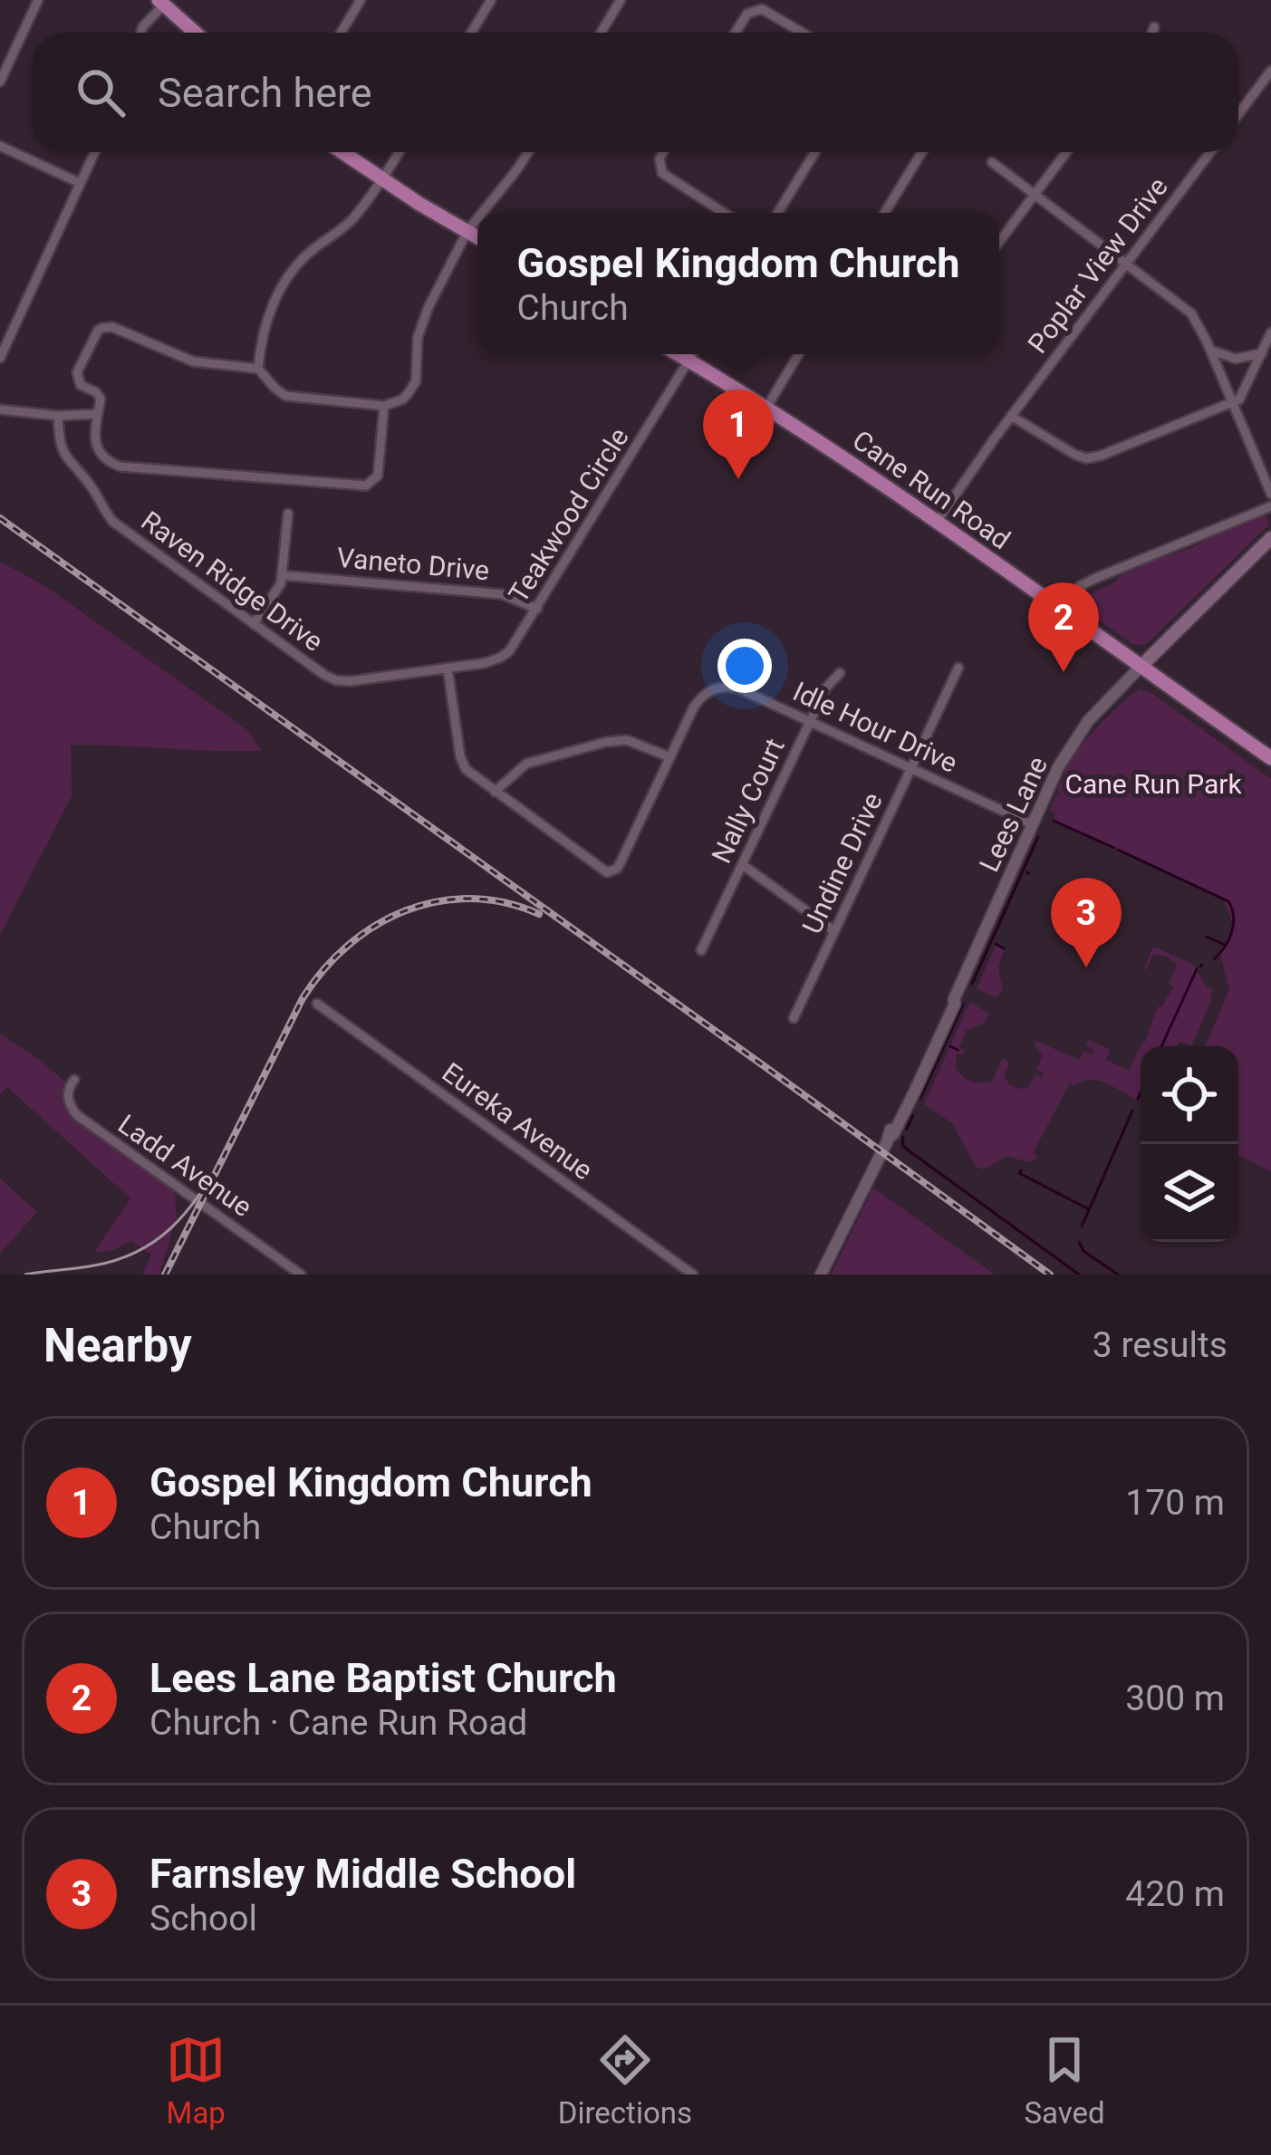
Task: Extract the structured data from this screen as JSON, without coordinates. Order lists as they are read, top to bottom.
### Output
{
  "streets": {
    "highway": ["Cane Run Road"],
    "street": [
      "Poplar View Drive",
      "Teakwood Circle",
      "Vaneto Drive",
      "Raven Ridge Drive",
      "Idle Hour Drive",
      "Nally Court",
      "Lees Lane",
      "Undine Drive",
      "Eureka Avenue",
      "Ladd Avenue"
    ]
  },
  "crossings": [
    ["Poplar View Drive", "Cane Run Road"],
    ["Cane Run Road", "Teakwood Circle"],
    ["Cane Run Road", "Lees Lane"],
    ["Teakwood Circle", "Vaneto Drive"],
    ["Teakwood Circle", "Raven Ridge Drive"],
    ["Idle Hour Drive", "Nally Court"],
    ["Idle Hour Drive", "Lees Lane"],
    ["Idle Hour Drive", "Undine Drive"]
  ],
  "parks": ["Cane Run Park"],
  "page": {
    "search": "Search here",
    "popup": ["Gospel Kingdom Church", "Church"],
    "pins": ["1", "2", "3"],
    "heading": ["Nearby", "3 results"],
    "list": [
      {
        "mark": "1",
        "name": "Gospel Kingdom Church",
        "note": "Church",
        "value": "170 m"
      },
      {
        "mark": "2",
        "name": "Lees Lane Baptist Church",
        "note": "Church · Cane Run Road",
        "value": "300 m"
      },
      {
        "mark": "3",
        "name": "Farnsley Middle School",
        "note": "School",
        "value": "420 m"
      }
    ],
    "nav": ["Map", "Directions", "Saved"]
  }
}
